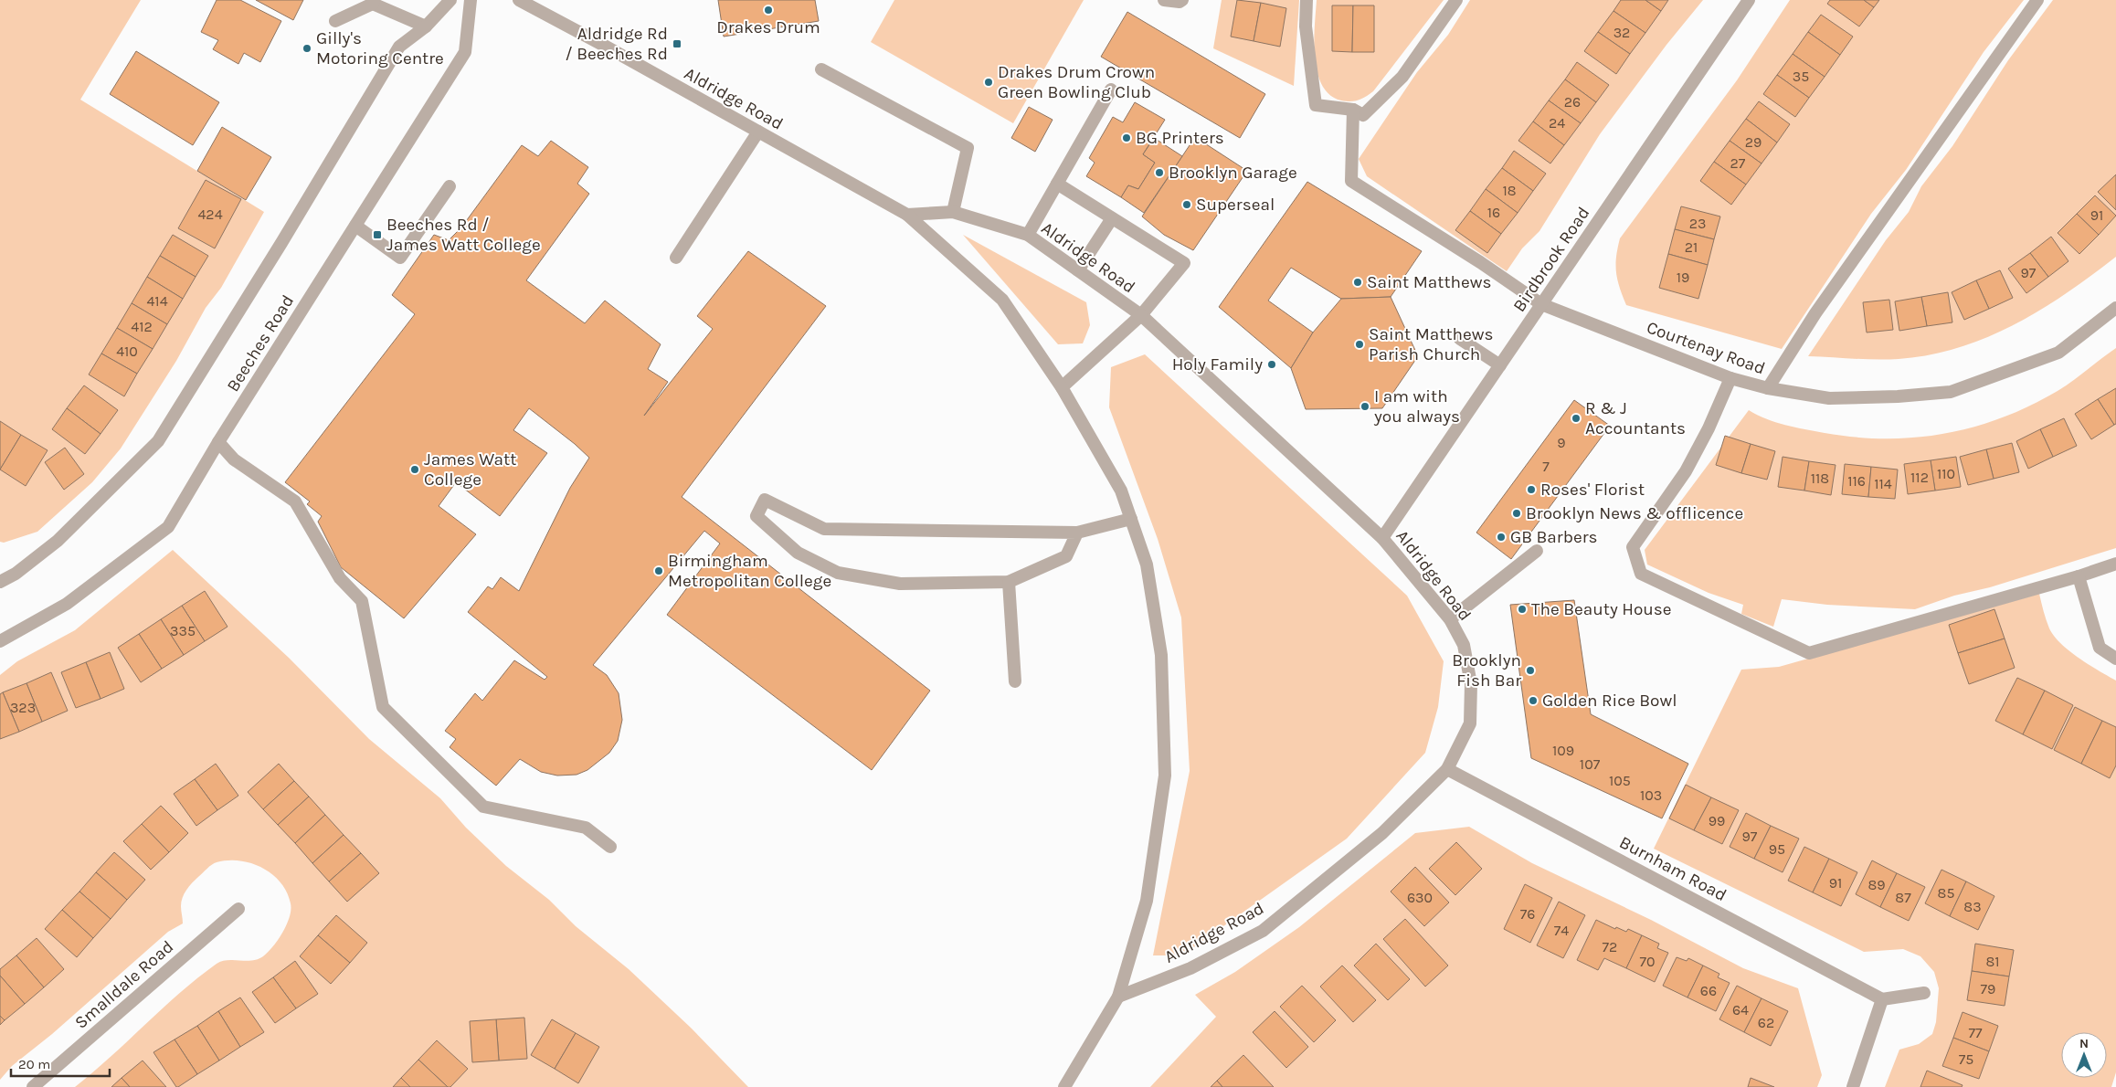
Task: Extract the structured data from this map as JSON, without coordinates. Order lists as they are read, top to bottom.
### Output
{
  "streets": {
    "street": [
      "Aldridge Road",
      "Birdbrook Road",
      "Beeches Road",
      "Courtenay Road",
      "Burnham Road",
      "Smalldale Road"
    ]
  },
  "crossings": [
    ["Aldridge Road", "Birdbrook Road"],
    ["Aldridge Road", "Burnham Road"],
    ["Birdbrook Road", "Courtenay Road"]
  ],
  "places": {
    "other": [
      "Drakes Drum",
      "Gilly's Motoring Centre",
      "Drakes Drum Crown Green Bowling Club",
      "BG Printers",
      "Brooklyn Garage",
      "Superseal",
      "Saint Matthews",
      "Saint Matthews Parish Church",
      "Holy Family",
      "I am with you always",
      "R & J Accountants",
      "James Watt College",
      "Roses' Florist",
      "Brooklyn News & offlicence",
      "GB Barbers",
      "Birmingham Metropolitan College",
      "The Beauty House",
      "Brooklyn Fish Bar",
      "Golden Rice Bowl"
    ],
    "transit": ["Aldridge Rd / Beeches Rd", "Beeches Rd / James Watt College"]
  },
  "house_numbers": [
    "32",
    "35",
    "26",
    "24",
    "29",
    "27",
    "18",
    "16",
    "424",
    "91",
    "23",
    "21",
    "97",
    "19",
    "414",
    "412",
    "410",
    "9",
    "7",
    "110",
    "112",
    "118",
    "116",
    "114",
    "335",
    "323",
    "109",
    "107",
    "105",
    "103",
    "99",
    "97",
    "95",
    "91",
    "89",
    "85",
    "630",
    "87",
    "83",
    "76",
    "74",
    "72",
    "70",
    "81",
    "79",
    "66",
    "64",
    "62",
    "77",
    "75"
  ],
  "scale_bar": "20 m",
  "north": "top"
}
